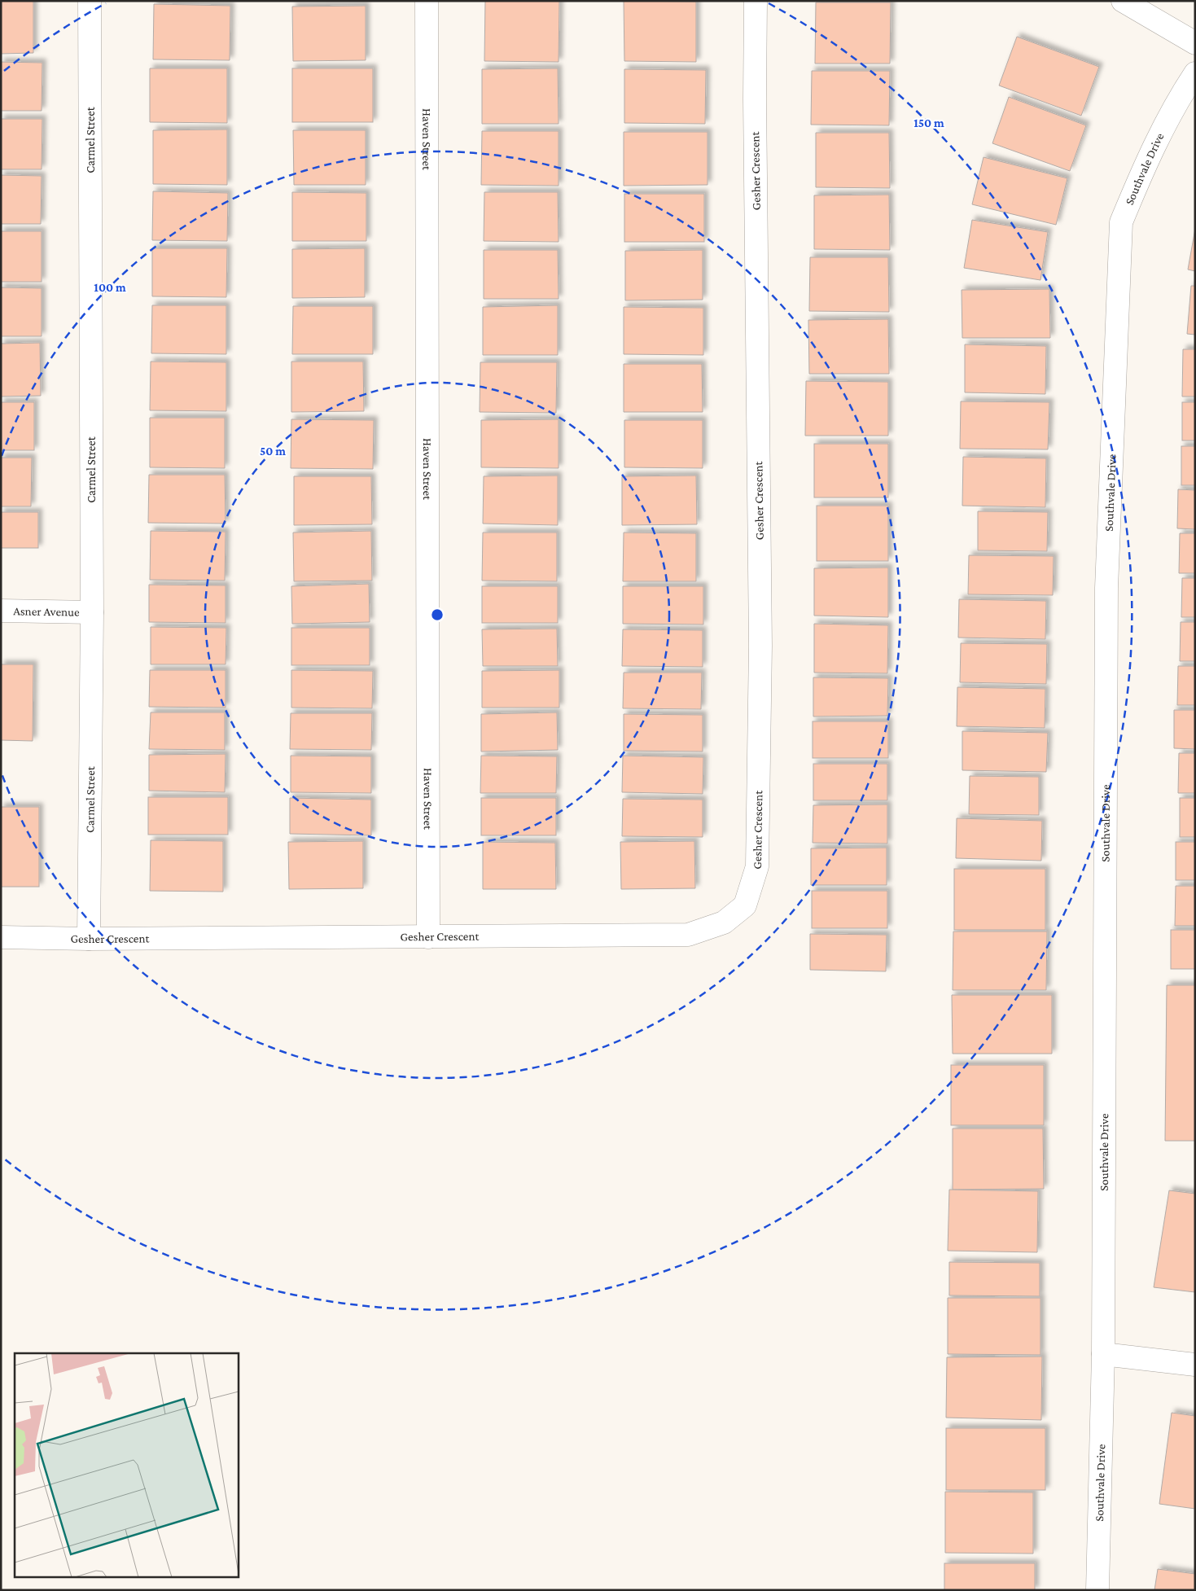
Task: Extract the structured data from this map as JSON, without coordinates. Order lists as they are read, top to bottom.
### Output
{
  "streets": {
    "street": [
      "Haven Street",
      "Carmel Street",
      "Southvale Drive",
      "Gesher Crescent",
      "Asner Avenue"
    ]
  },
  "crossings": [
    ["Haven Street", "Gesher Crescent"],
    ["Carmel Street", "Gesher Crescent"],
    ["Carmel Street", "Asner Avenue"]
  ],
  "rings": ["150 m", "100 m", "50 m"]
}
